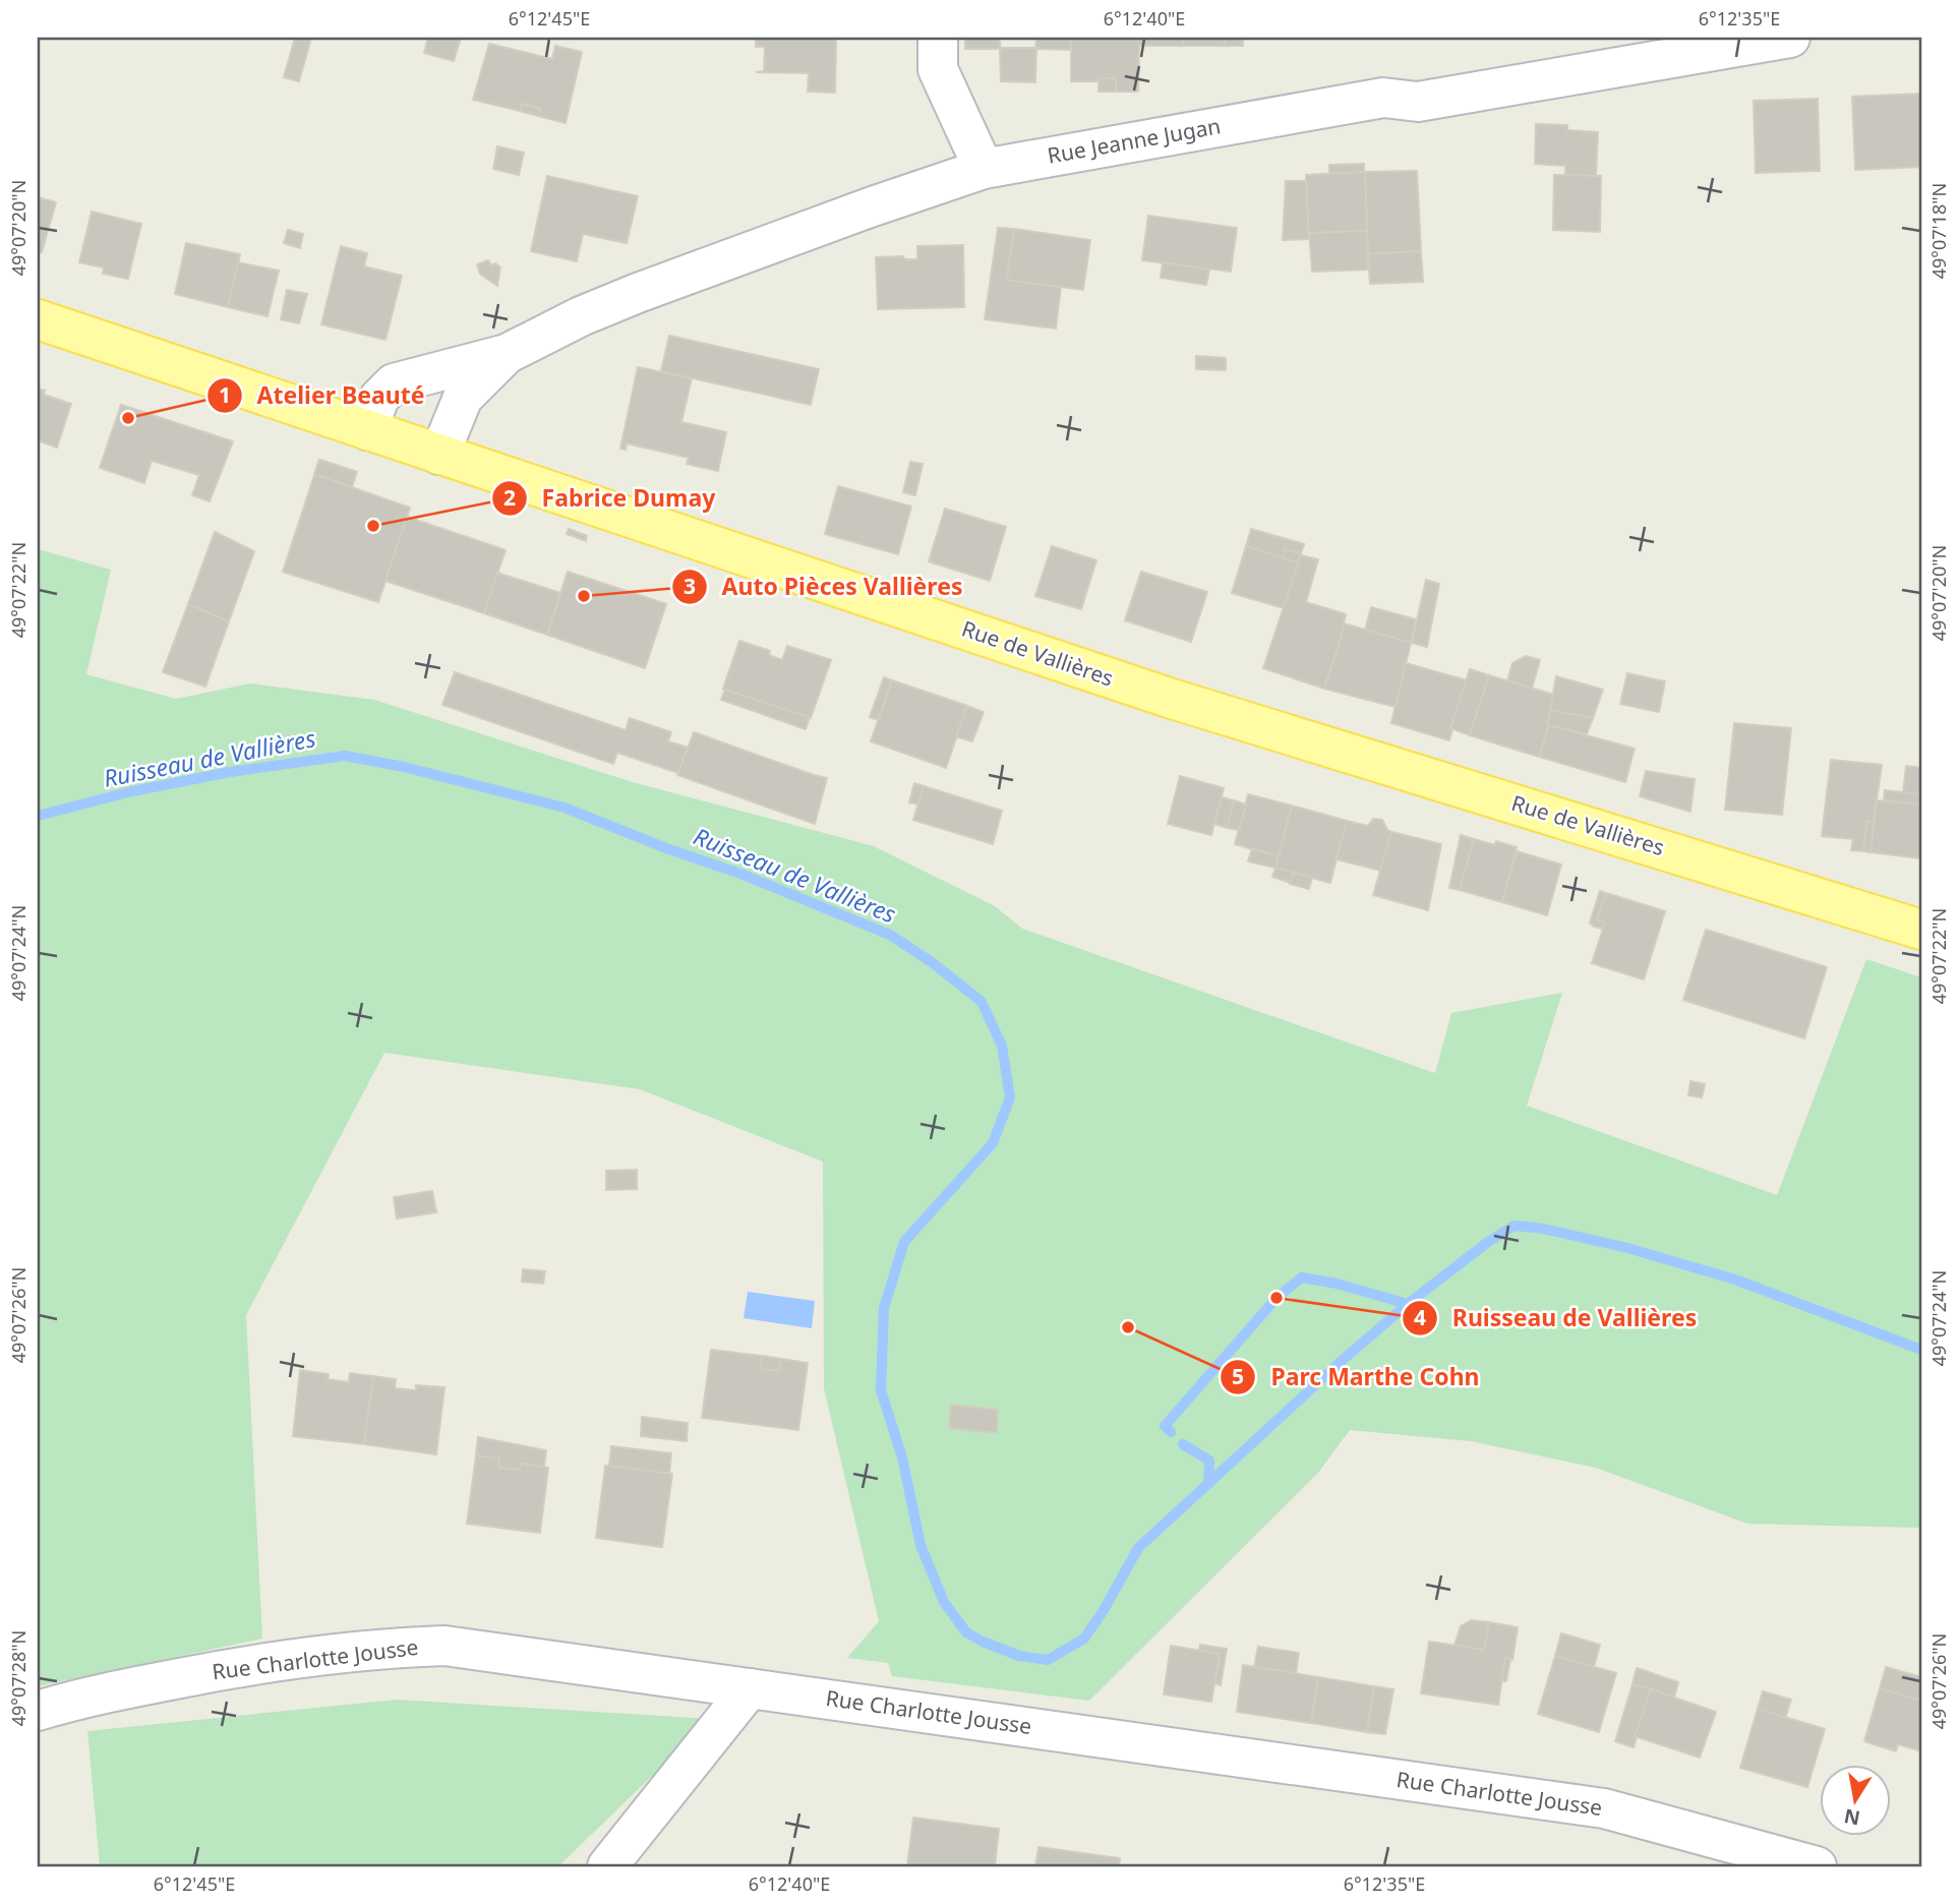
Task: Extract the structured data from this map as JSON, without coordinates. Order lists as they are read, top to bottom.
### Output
{
  "streets": {
    "main road": ["Rue de Vallières"],
    "street": ["Rue Jeanne Jugan", "Rue Charlotte Jousse"]
  },
  "crossings": [
    ["Rue Jeanne Jugan", "Rue de Vallières"]
  ],
  "water": ["Ruisseau de Vallières"],
  "places": [
    "Atelier Beauté",
    "Fabrice Dumay",
    "Auto Pièces Vallières",
    "Ruisseau de Vallières",
    "Parc Marthe Cohn"
  ],
  "north": "bottom",
  "coordinates": [
    "6°12'45\"E",
    "6°12'40\"E",
    "6°12'35\"E",
    "49°07'20\"N",
    "49°07'18\"N",
    "49°07'22\"N",
    "49°07'24\"N",
    "49°07'26\"N",
    "49°07'28\"N"
  ]
}
